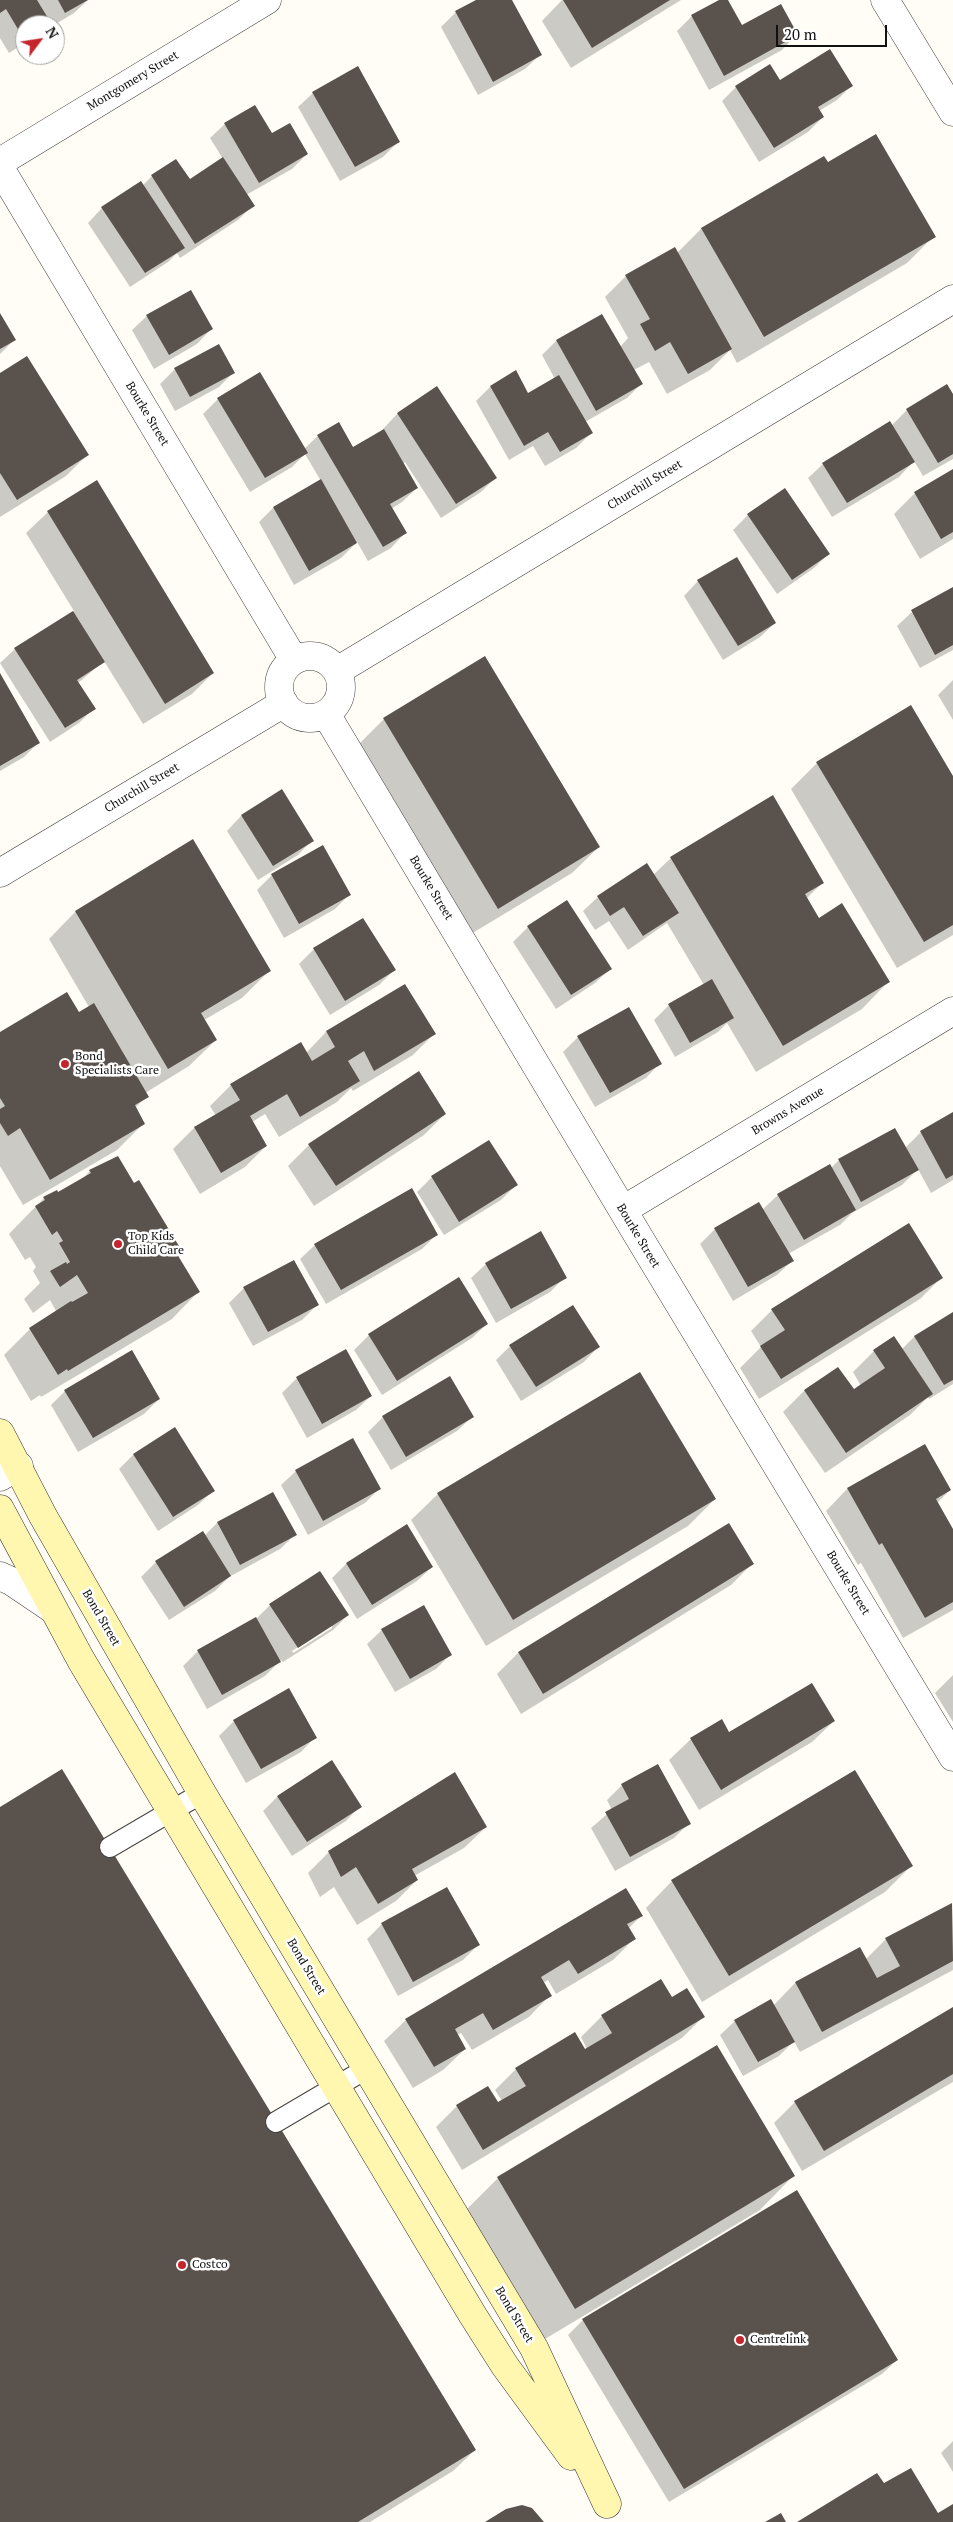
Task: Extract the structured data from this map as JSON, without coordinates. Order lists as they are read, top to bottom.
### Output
{
  "streets": {
    "street": [
      "Montgomery Street",
      "Bourke Street",
      "Churchill Street",
      "Browns Avenue",
      "Bond Street"
    ]
  },
  "crossings": [
    ["Bourke Street", "Churchill Street"],
    ["Bourke Street", "Browns Avenue"]
  ],
  "places": [
    "Bond Specialists Care",
    "Top Kids Child Care",
    "Costco",
    "Centrelink"
  ],
  "scale_bar": "20 m",
  "north": "top right"
}
